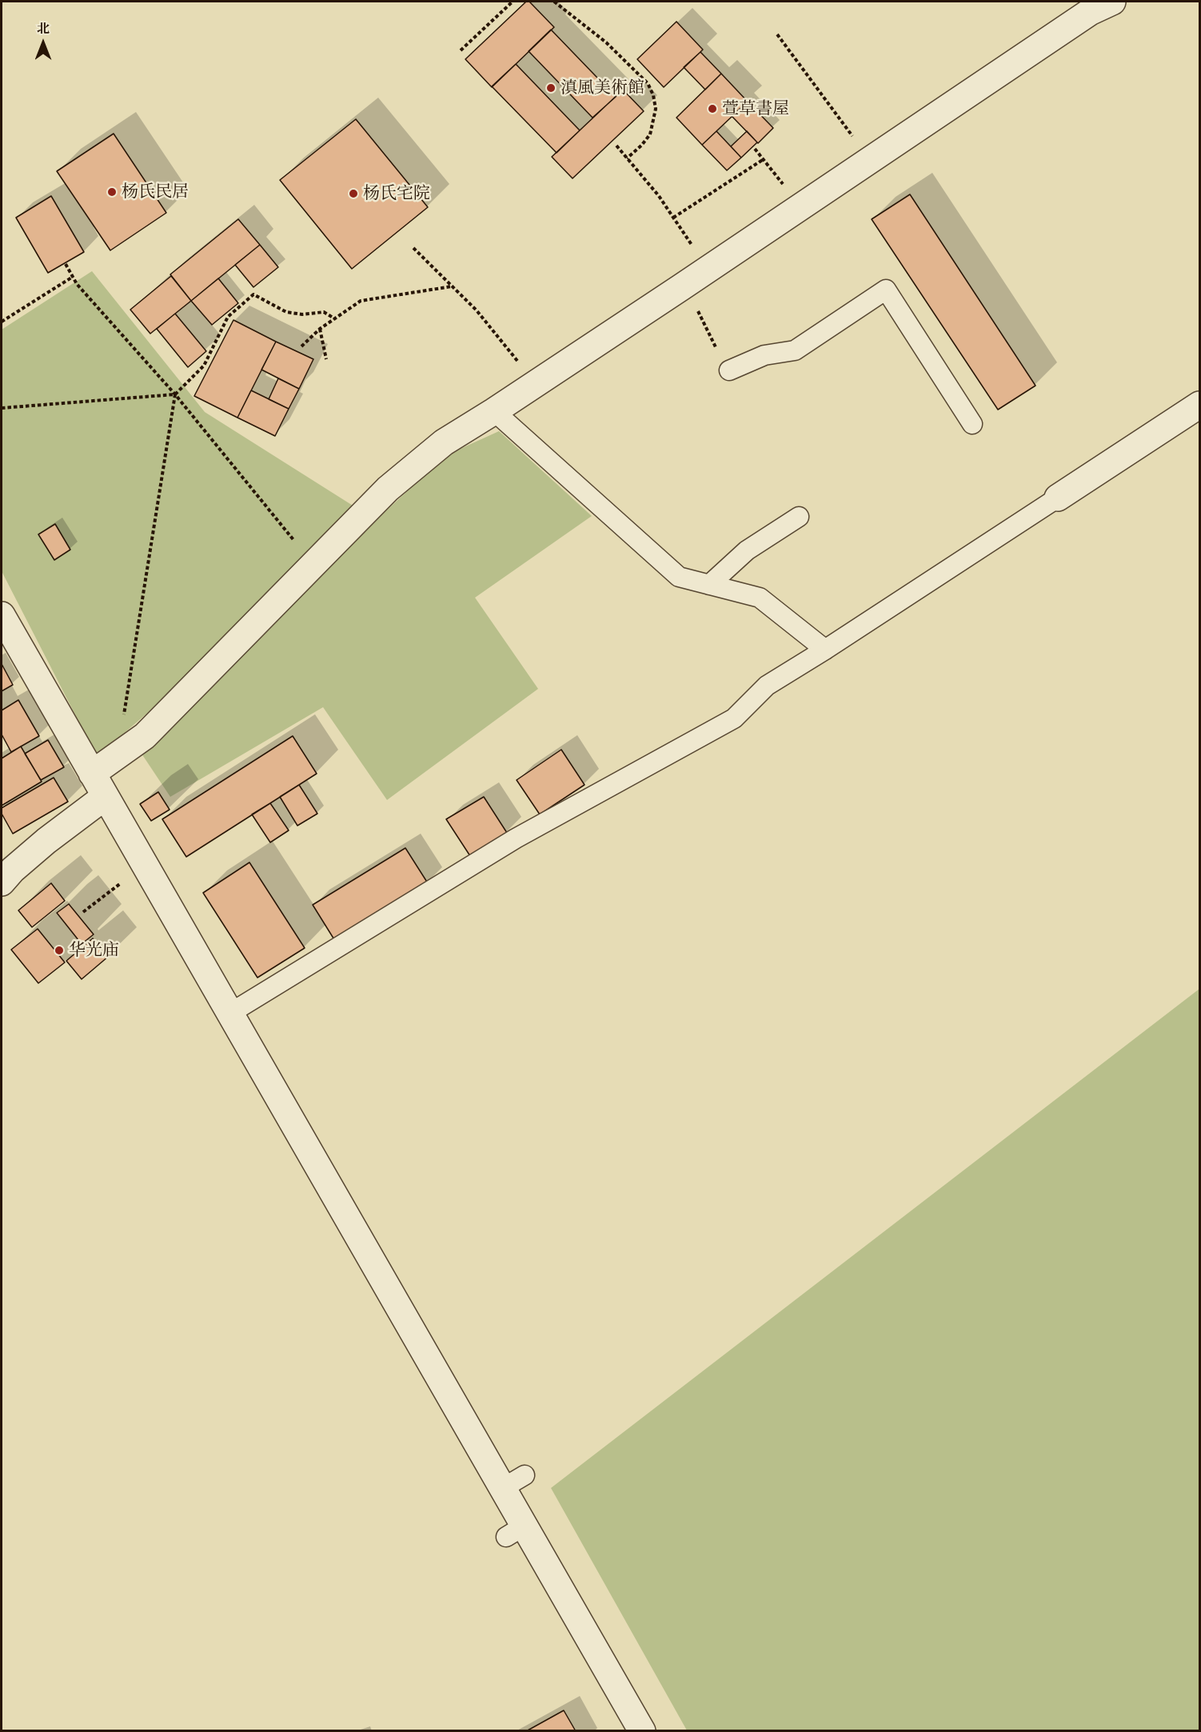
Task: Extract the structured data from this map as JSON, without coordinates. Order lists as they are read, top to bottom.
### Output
{
  "places": [
    "滇風美術館",
    "萱草書屋",
    "杨氏民居",
    "杨氏宅院",
    "华光庙"
  ],
  "north": "top"
}
